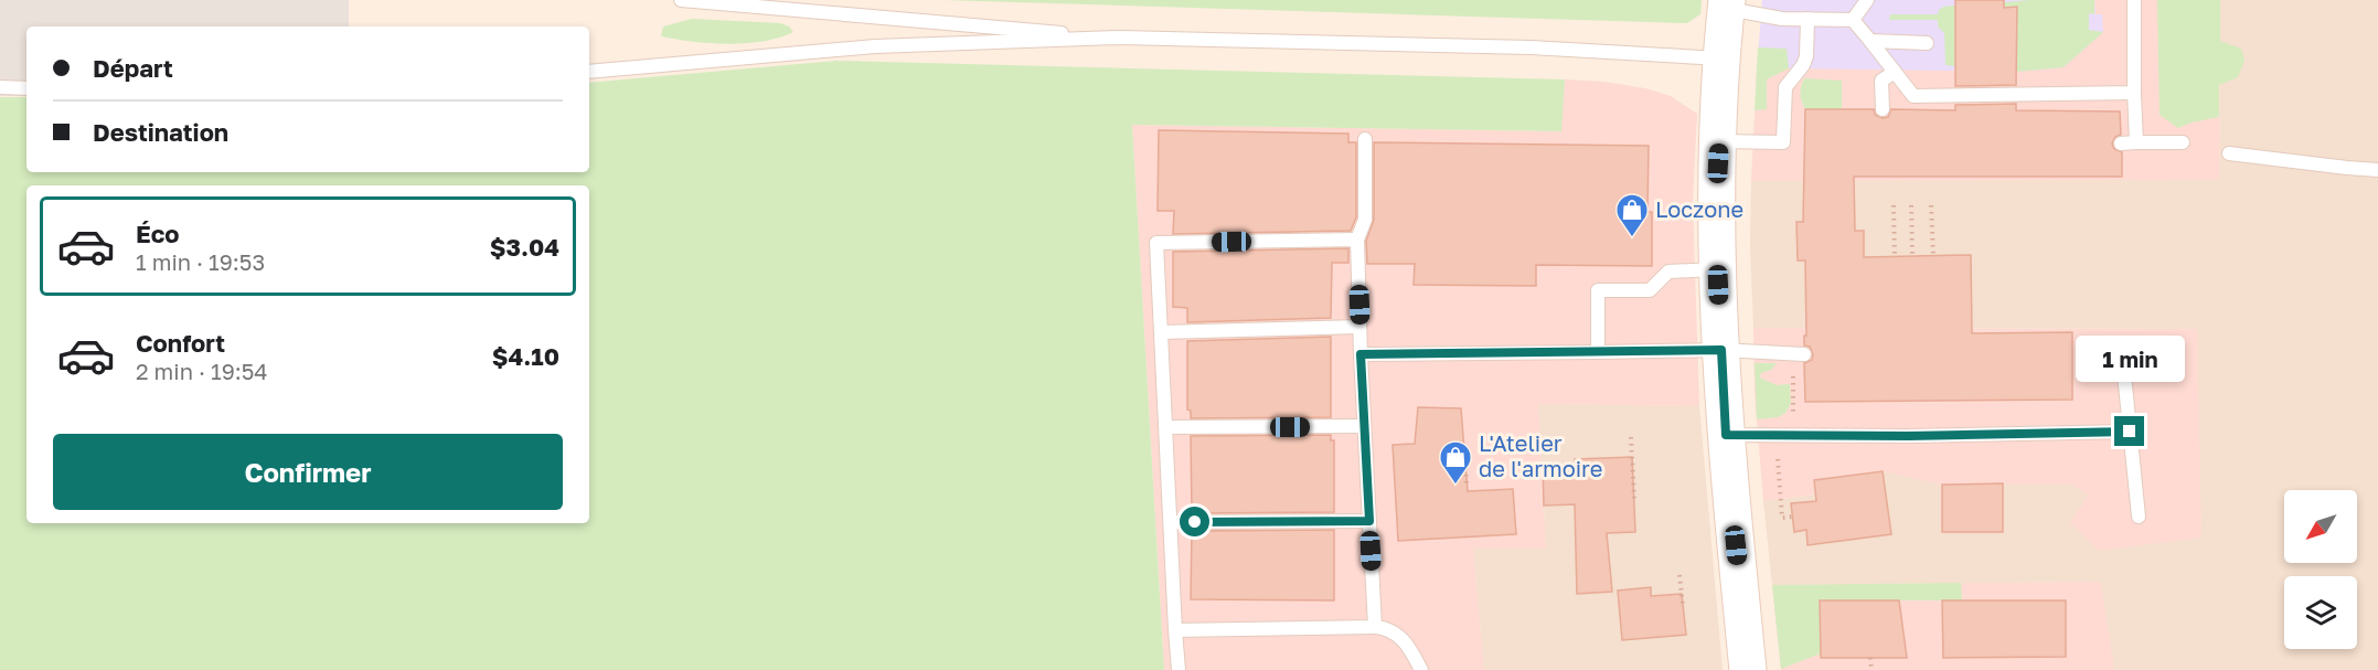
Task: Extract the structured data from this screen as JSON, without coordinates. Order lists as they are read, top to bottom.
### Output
{
  "places": {
    "shop": ["Loczone", "L'Atelier de l'armoire"]
  },
  "north": "bottom left",
  "page": {
    "banner": ["Départ", "Destination"],
    "list": [
      {
        "name": "Éco",
        "note": "1 min · 19:53",
        "value": "$3.04"
      },
      {
        "name": "Confort",
        "note": "2 min · 19:54",
        "value": "$4.10"
      }
    ],
    "bubble": "1 min",
    "buttons": "Confirmer"
  }
}
